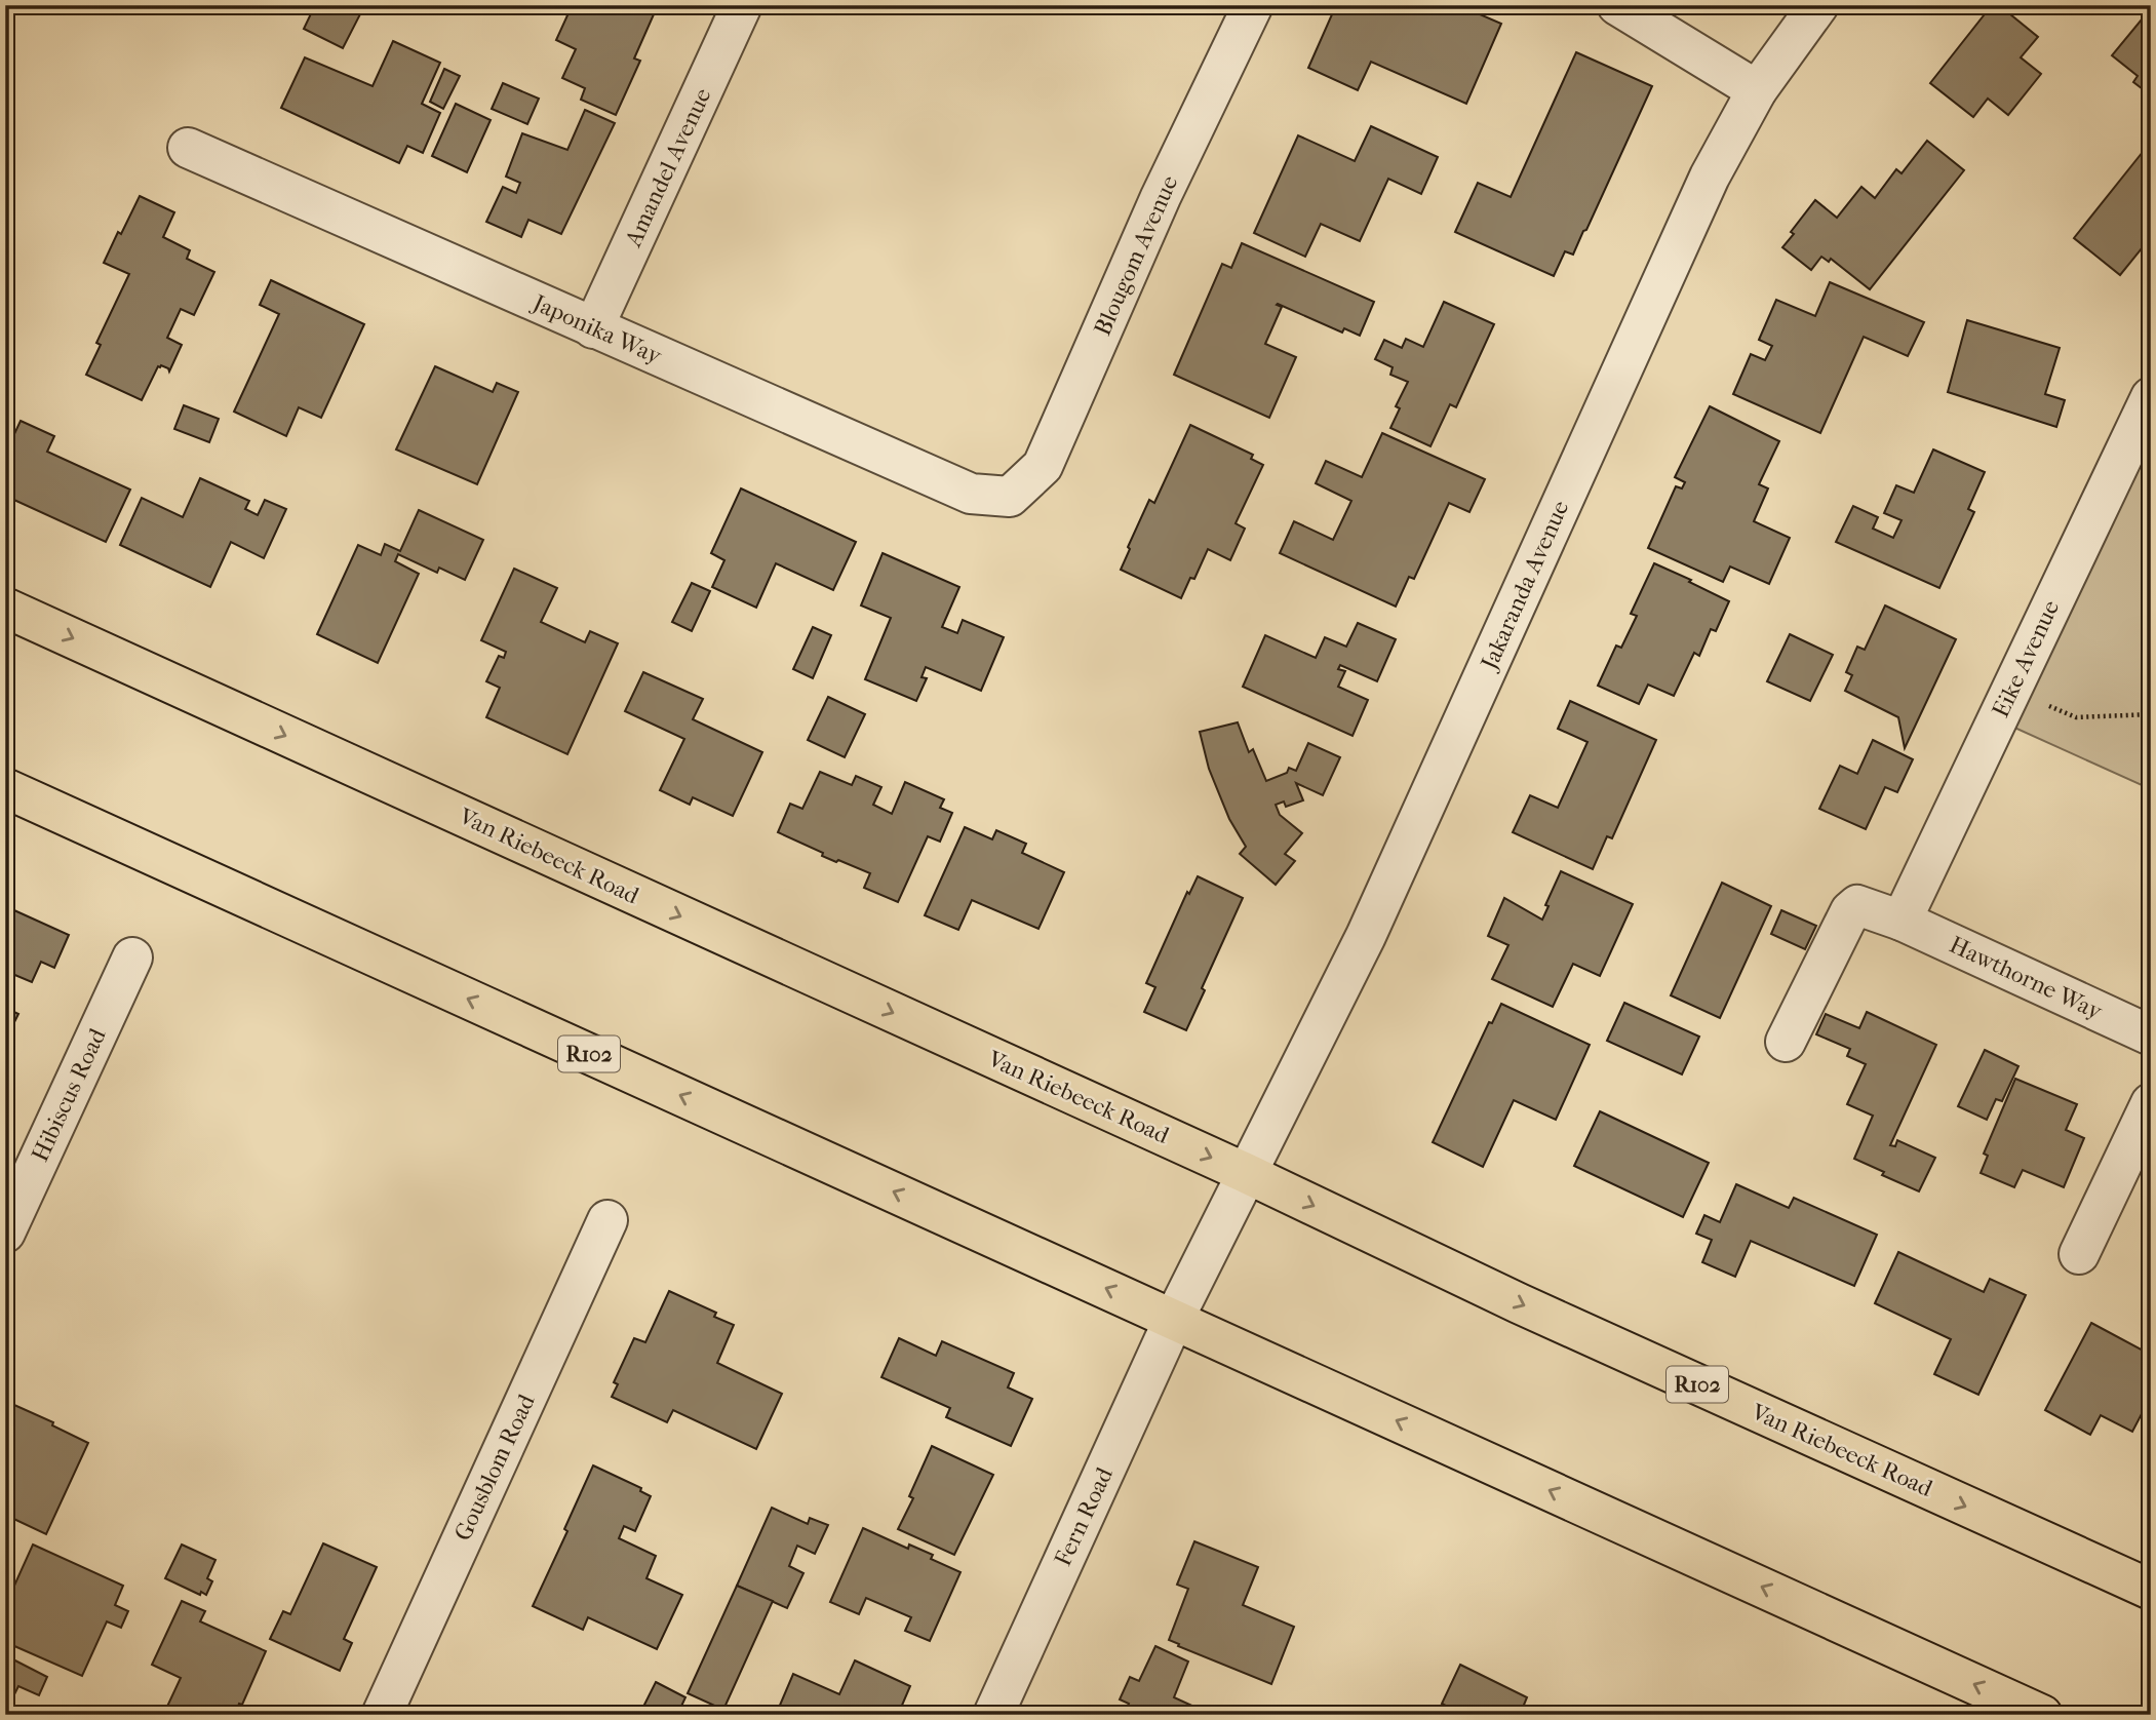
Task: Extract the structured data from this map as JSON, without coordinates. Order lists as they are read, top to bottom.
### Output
{
  "streets": {
    "main road": ["Van Riebeeck Road", "R102"],
    "street": [
      "Amandel Avenue",
      "Blougom Avenue",
      "Japonika Way",
      "Jakaranda Avenue",
      "Eike Avenue",
      "Hawthorne Way",
      "Hibiscus Road",
      "Gousblom Road",
      "Fern Road"
    ]
  },
  "crossings": [
    ["Amandel Avenue", "Japonika Way"],
    ["Blougom Avenue", "Japonika Way"],
    ["Jakaranda Avenue", "Van Riebeeck Road"],
    ["Jakaranda Avenue", "R102"],
    ["Jakaranda Avenue", "Fern Road"],
    ["Eike Avenue", "Hawthorne Way"],
    ["R102", "Fern Road"]
  ]
}
